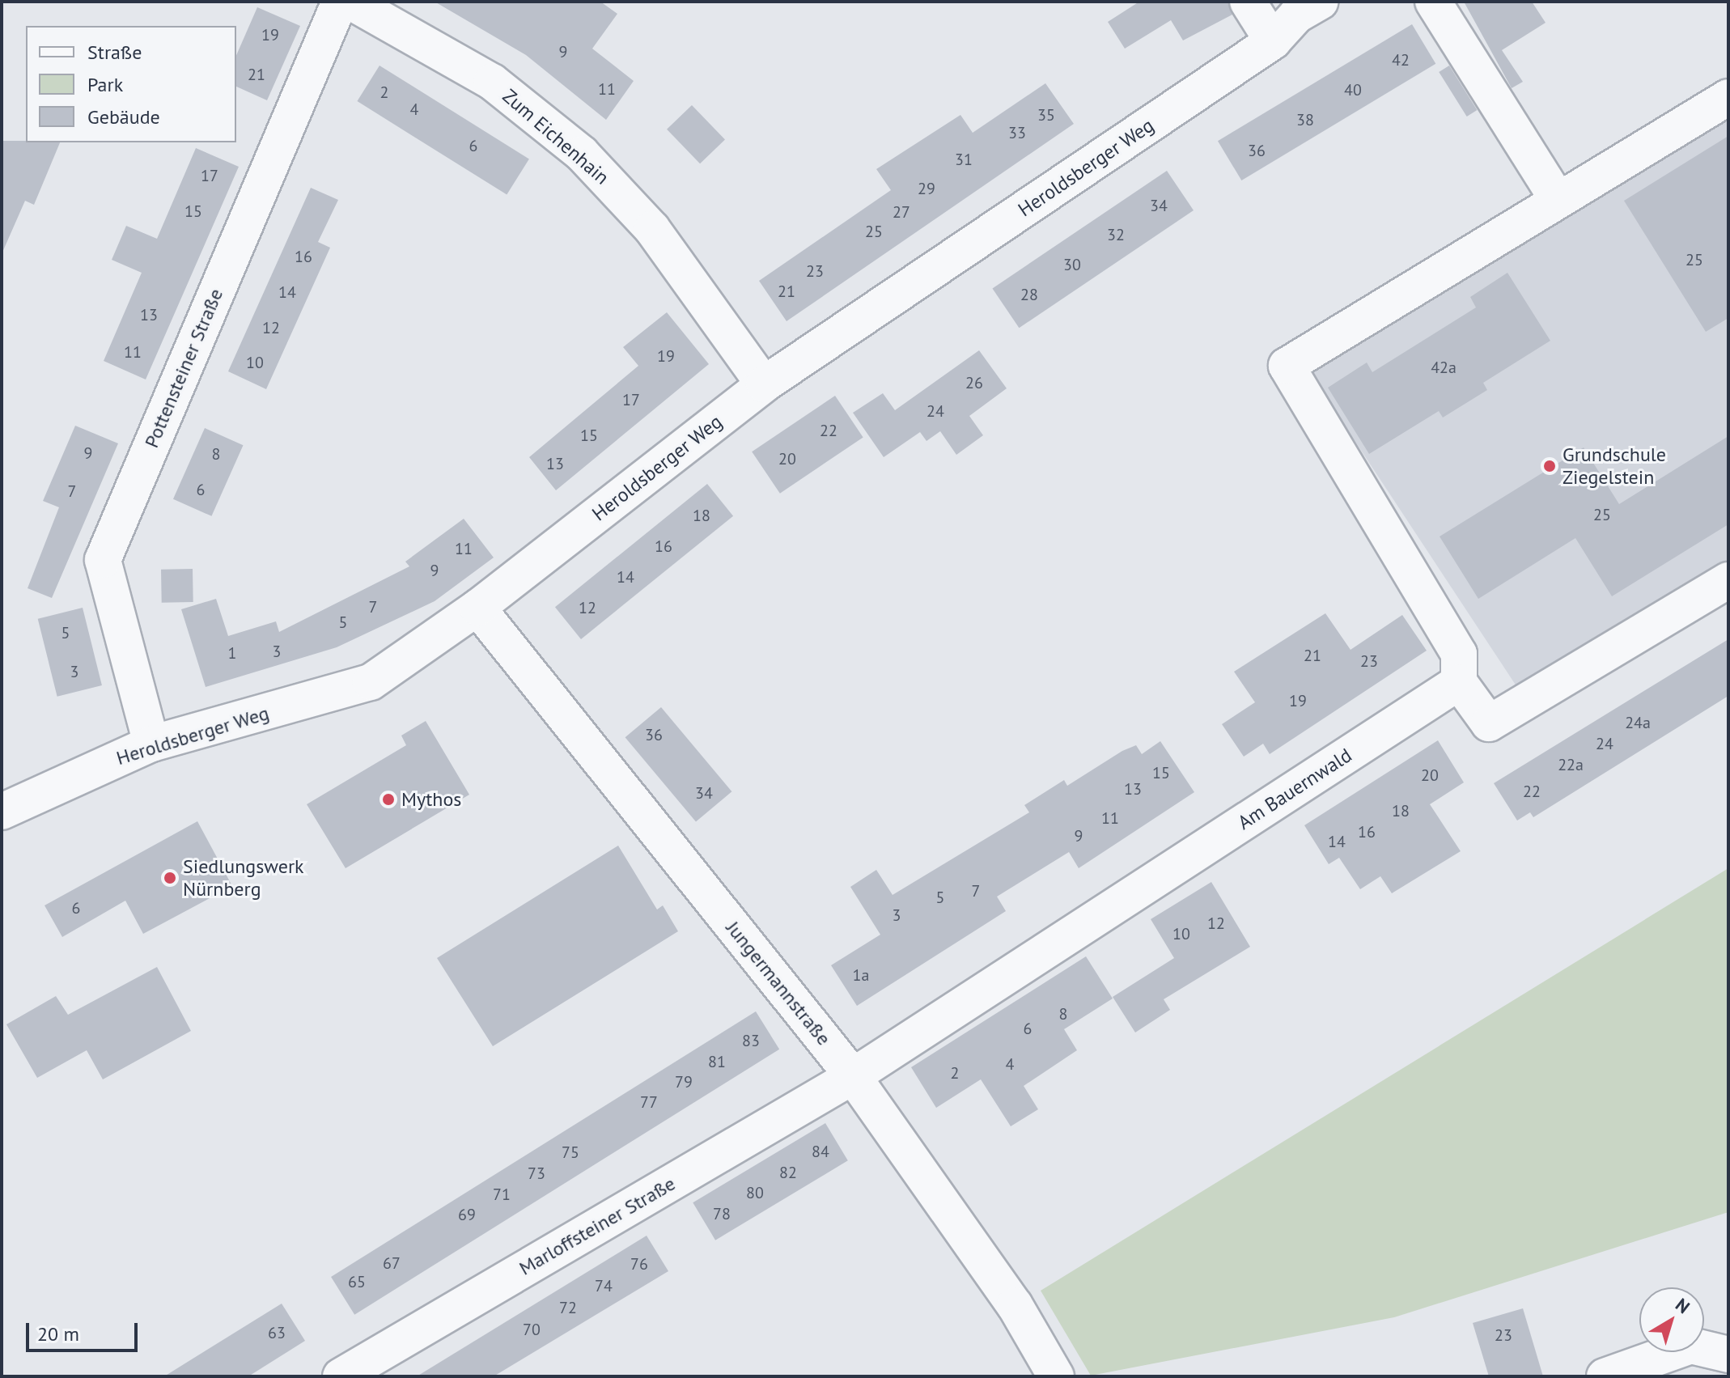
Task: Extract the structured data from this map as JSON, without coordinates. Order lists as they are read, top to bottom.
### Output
{
  "streets": {
    "street": [
      "Zum Eichenhain",
      "Heroldsberger Weg",
      "Pottensteiner Straße",
      "Am Bauernwald",
      "Jungermannstraße",
      "Marloffsteiner Straße"
    ]
  },
  "crossings": [
    ["Zum Eichenhain", "Heroldsberger Weg"],
    ["Heroldsberger Weg", "Pottensteiner Straße"],
    ["Heroldsberger Weg", "Jungermannstraße"],
    ["Am Bauernwald", "Jungermannstraße"],
    ["Am Bauernwald", "Marloffsteiner Straße"],
    ["Jungermannstraße", "Marloffsteiner Straße"]
  ],
  "places": ["Grundschule Ziegelstein", "Mythos", "Siedlungswerk Nürnberg"],
  "house_numbers": [
    "19",
    "9",
    "42",
    "21",
    "11",
    "40",
    "2",
    "4",
    "35",
    "38",
    "33",
    "6",
    "36",
    "31",
    "17",
    "29",
    "34",
    "15",
    "27",
    "25",
    "32",
    "16",
    "25",
    "30",
    "23",
    "21",
    "14",
    "28",
    "13",
    "12",
    "11",
    "19",
    "10",
    "42a",
    "26",
    "17",
    "24",
    "22",
    "15",
    "9",
    "8",
    "20",
    "13",
    "6",
    "7",
    "25",
    "18",
    "16",
    "11",
    "9",
    "14",
    "7",
    "12",
    "5",
    "5",
    "3",
    "1",
    "21",
    "23",
    "3",
    "19",
    "24a",
    "36",
    "24",
    "22a",
    "15",
    "20",
    "13",
    "22",
    "34",
    "18",
    "11",
    "16",
    "9",
    "14",
    "7",
    "5",
    "6",
    "3",
    "12",
    "10",
    "1a",
    "8",
    "6",
    "83",
    "81",
    "4",
    "2",
    "79",
    "77",
    "84",
    "75",
    "82",
    "73",
    "80",
    "71",
    "78",
    "69",
    "67",
    "76",
    "65",
    "74",
    "72",
    "70",
    "63",
    "23"
  ],
  "legend": ["Straße", "Park", "Gebäude"],
  "scale_bar": "20 m",
  "north": "top right"
}
